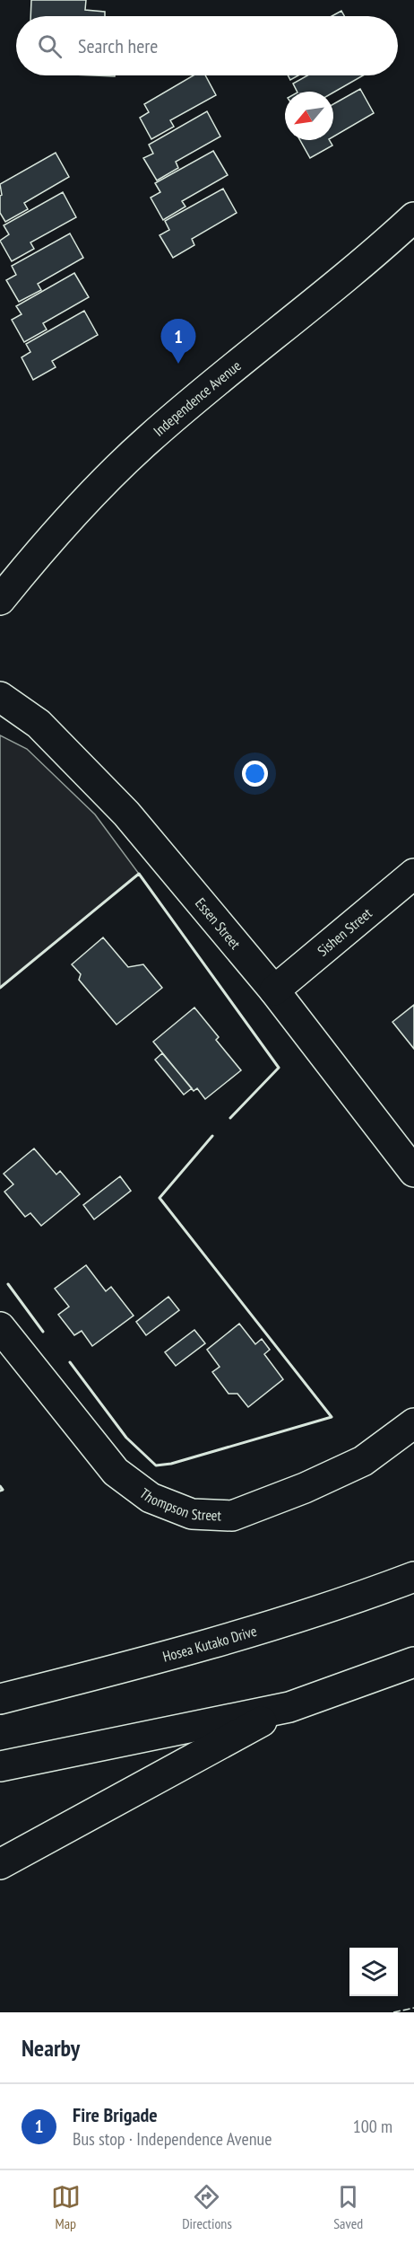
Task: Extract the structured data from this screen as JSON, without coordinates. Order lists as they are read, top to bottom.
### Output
{
  "streets": {
    "main road": [
      "Independence Avenue",
      "Essen Street",
      "Sishen Street",
      "Thompson Street",
      "Hosea Kutako Drive"
    ]
  },
  "crossings": [
    ["Essen Street", "Sishen Street"]
  ],
  "north": "bottom left",
  "page": {
    "search": "Search here",
    "pins": "1",
    "heading": "Nearby",
    "list": [
      {
        "mark": "1",
        "name": "Fire Brigade",
        "note": "Bus stop · Independence Avenue",
        "value": "100 m"
      }
    ],
    "nav": ["Map", "Directions", "Saved"]
  }
}
